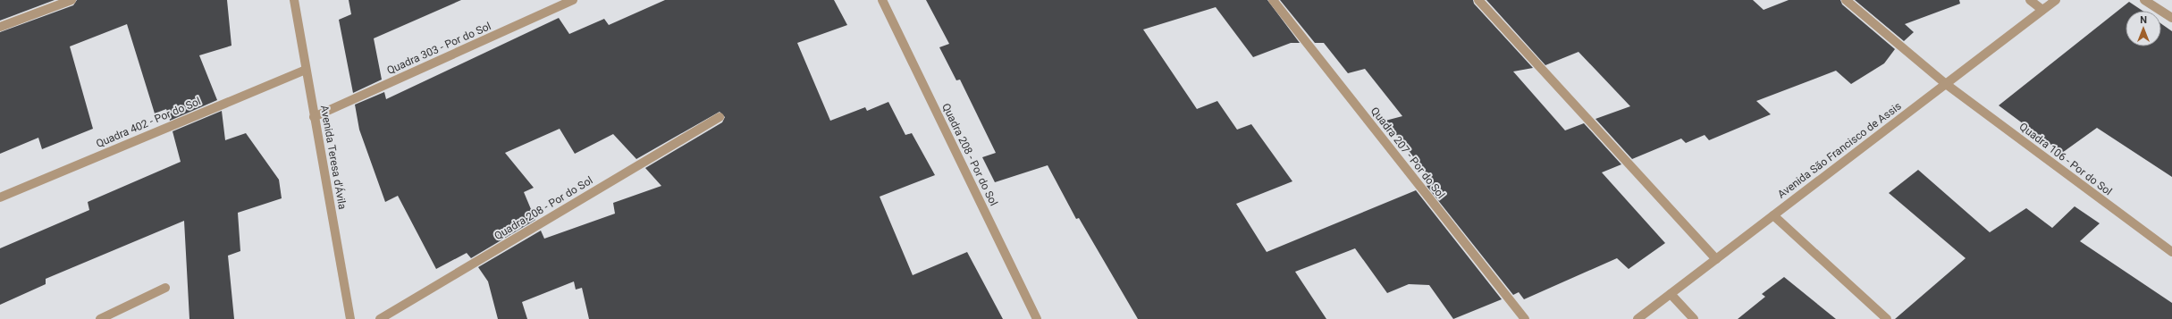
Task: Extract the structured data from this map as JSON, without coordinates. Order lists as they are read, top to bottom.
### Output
{
  "streets": {
    "street": [
      "Quadra 303 - Por do Sol",
      "Quadra 402 - Por do Sol",
      "Avenida São Francisco de Assis",
      "Quadra 207 - Por do Sol",
      "Quadra 208 - Por do Sol",
      "Avenida Teresa d'Ávila",
      "Quadra 106 - Por do Sol"
    ]
  },
  "crossings": [
    ["Quadra 303 - Por do Sol", "Avenida Teresa d'Ávila"],
    ["Quadra 402 - Por do Sol", "Avenida Teresa d'Ávila"],
    ["Avenida São Francisco de Assis", "Quadra 106 - Por do Sol"]
  ],
  "north": "top"
}
